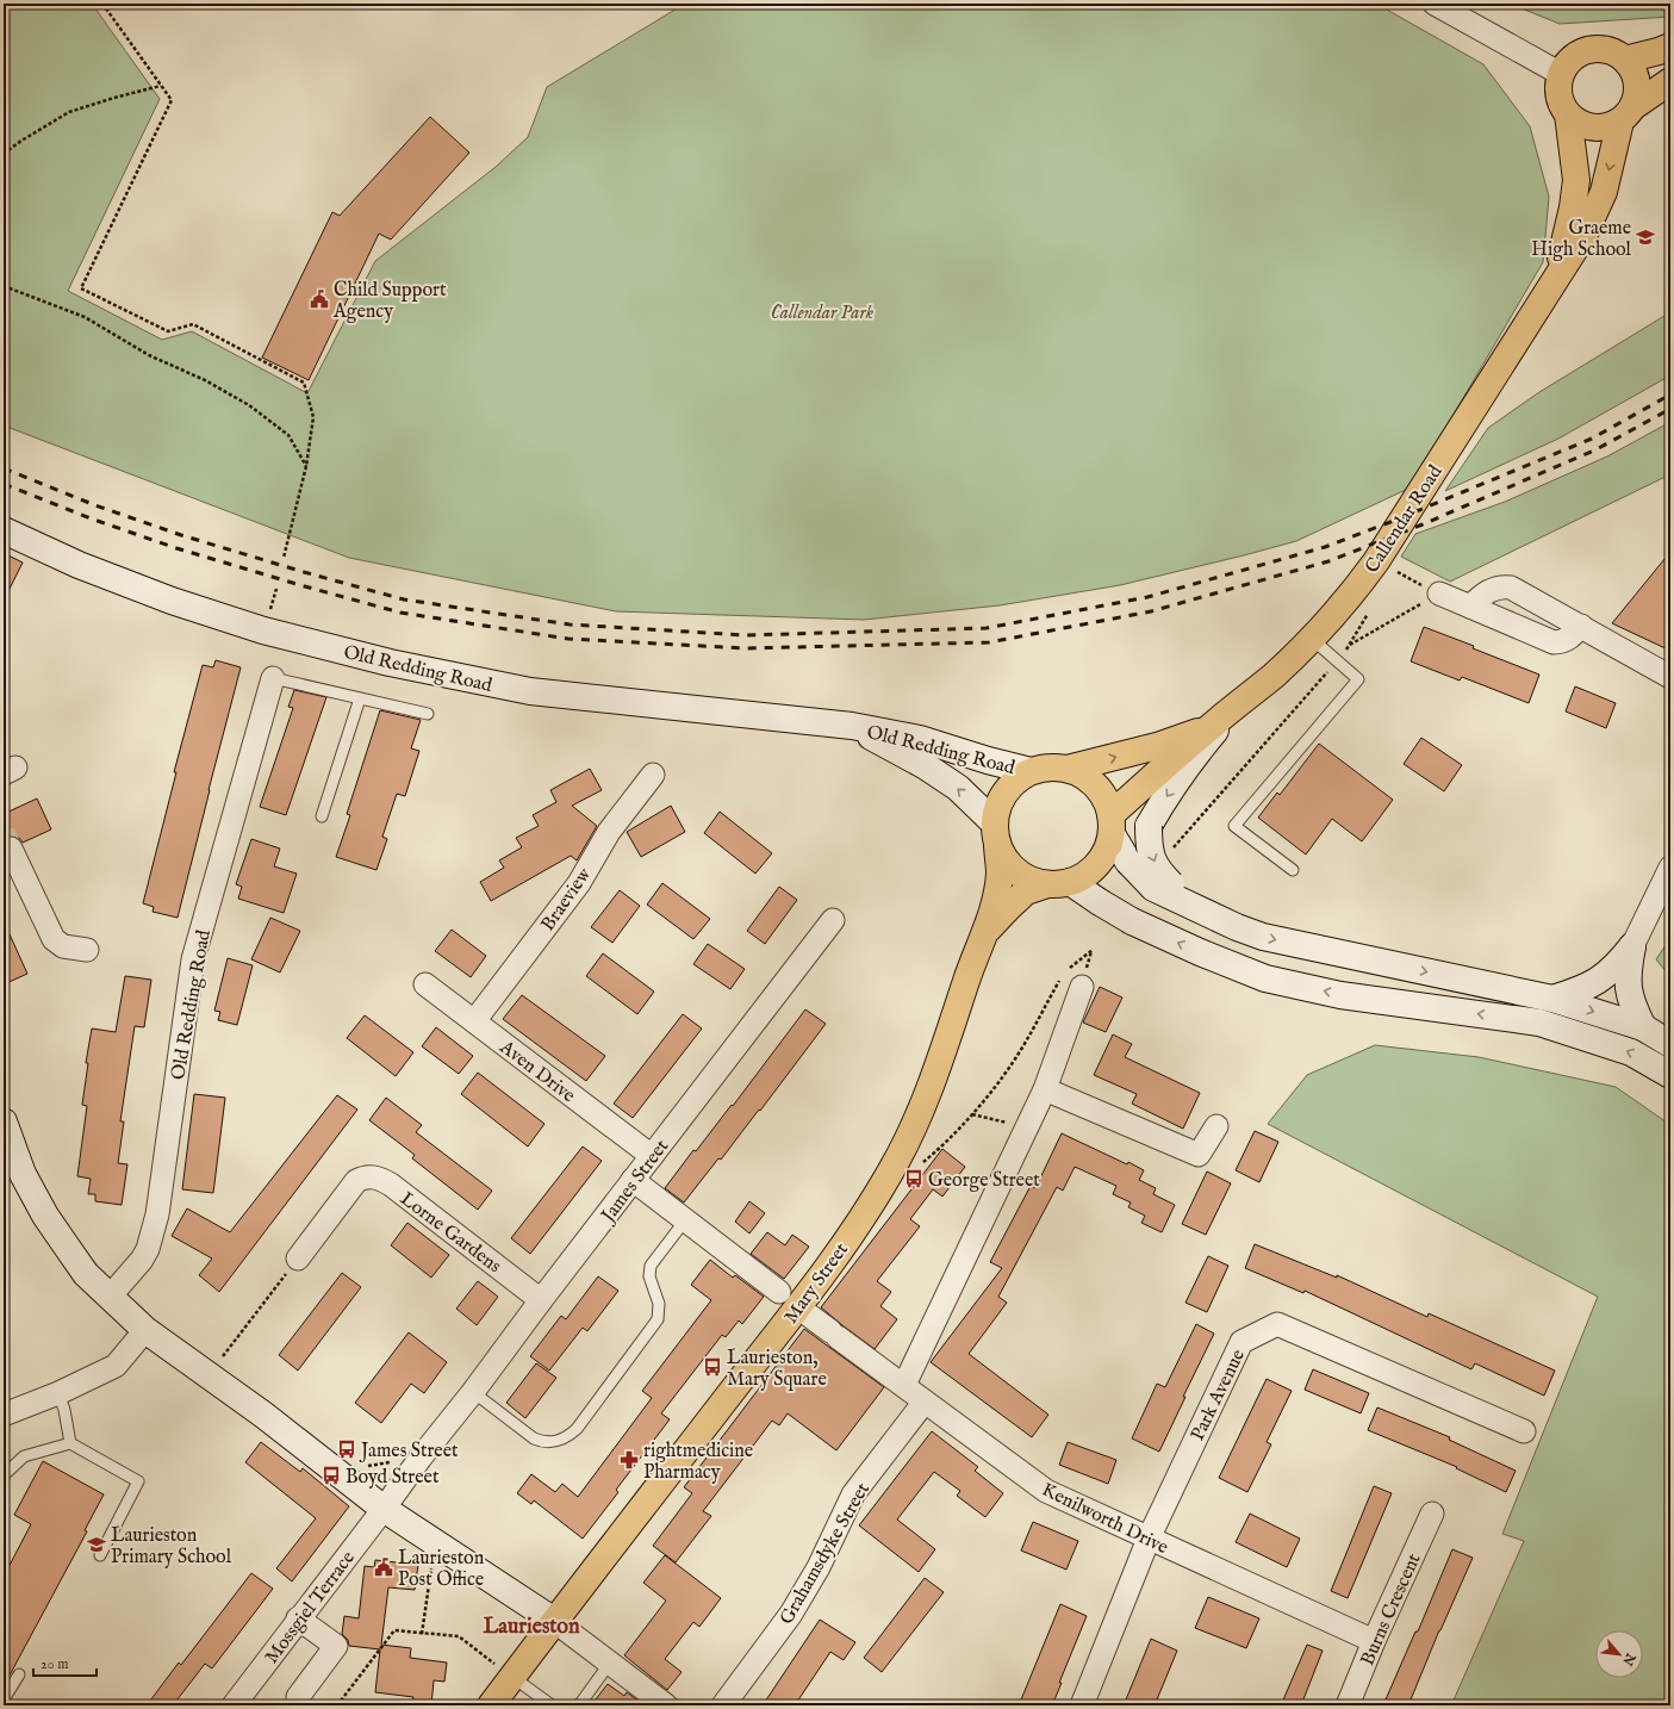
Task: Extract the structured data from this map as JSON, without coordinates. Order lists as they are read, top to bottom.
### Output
{
  "streets": {
    "main road": ["Callendar Road", "Old Redding Road", "Mary Street"],
    "street": [
      "Braeview",
      "Aven Drive",
      "James Street",
      "Lorne Gardens",
      "Park Avenue",
      "Kenilworth Drive",
      "Grahamsdyke Street",
      "Mossgiel Terrace",
      "Burns Crescent"
    ]
  },
  "crossings": [
    ["Callendar Road", "Old Redding Road"],
    ["Callendar Road", "Mary Street"],
    ["Old Redding Road", "Mary Street"],
    ["Braeview", "Aven Drive"],
    ["Aven Drive", "James Street"],
    ["James Street", "Lorne Gardens"],
    ["James Street", "Mossgiel Terrace"],
    ["Mary Street", "Kenilworth Drive"],
    ["Park Avenue", "Kenilworth Drive"],
    ["Kenilworth Drive", "Grahamsdyke Street"],
    ["Kenilworth Drive", "Burns Crescent"]
  ],
  "districts": ["Laurieston"],
  "parks": ["Callendar Park"],
  "places": {
    "school or university": ["Graeme High School", "Laurieston Primary School"],
    "public building": ["Child Support Agency", "Laurieston Post Office"],
    "bus stop": [
      "George Street",
      "Laurieston, Mary Square",
      "James Street",
      "Boyd Street"
    ],
    "pharmacy": ["rightmedicine Pharmacy"]
  },
  "scale_bar": "20 m",
  "north": "bottom right"
}
